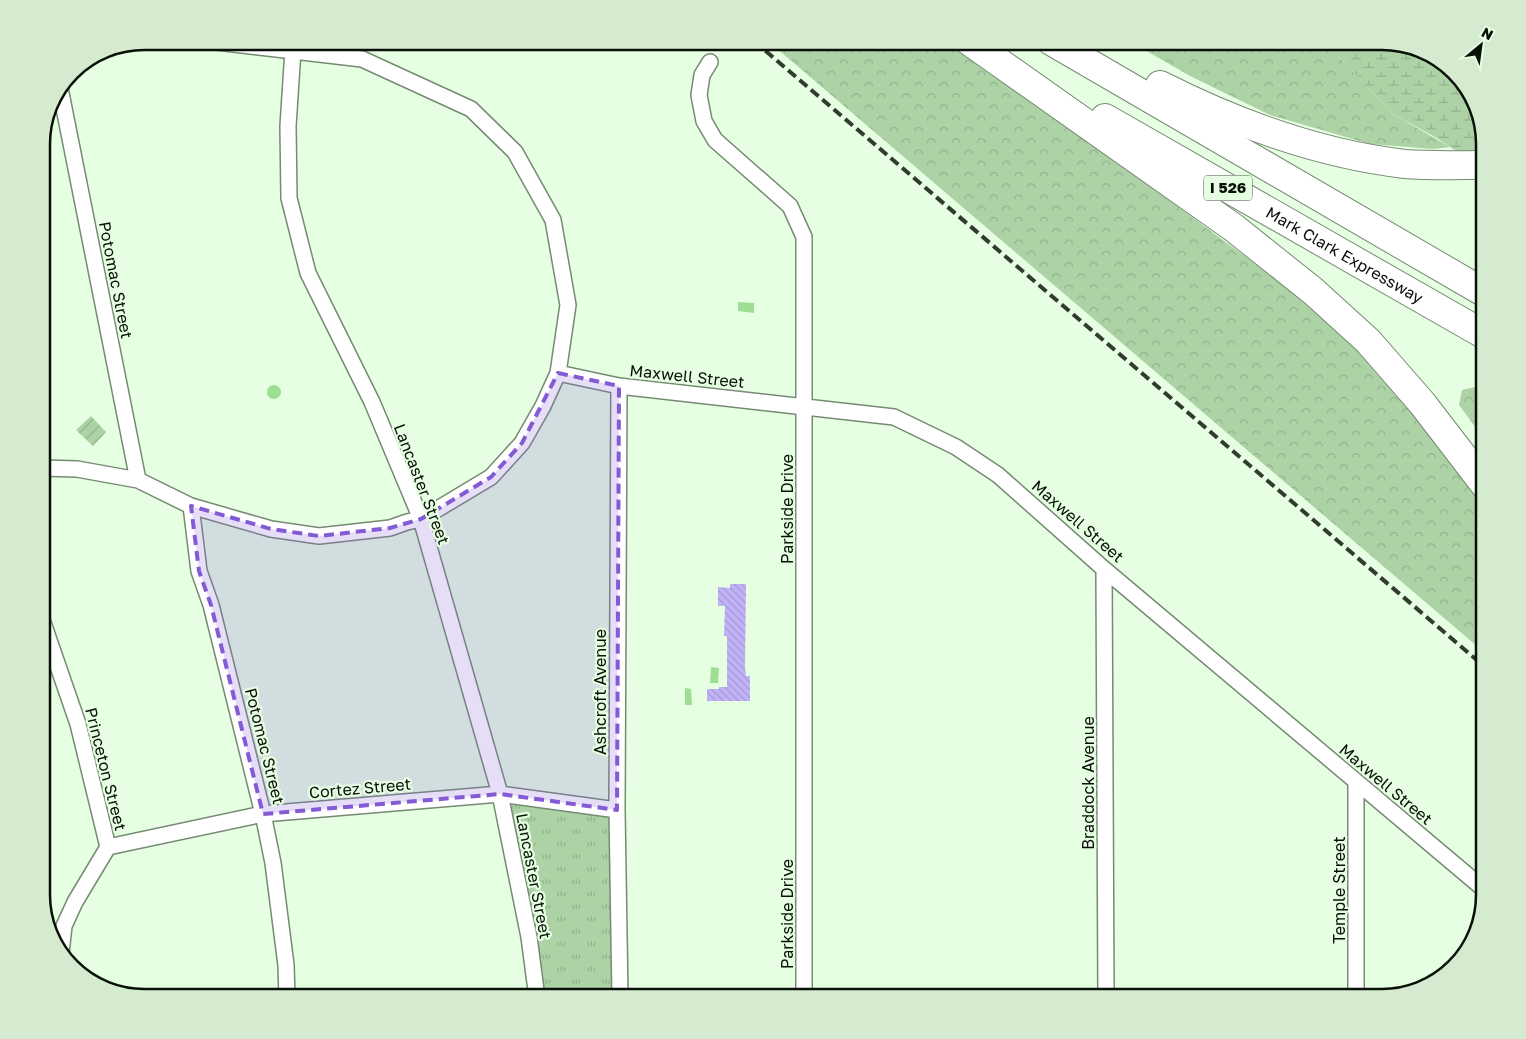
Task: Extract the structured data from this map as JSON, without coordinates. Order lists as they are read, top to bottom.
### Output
{
  "streets": {
    "highway": ["I 526", "Mark Clark Expressway"],
    "street": [
      "Potomac Street",
      "Maxwell Street",
      "Lancaster Street",
      "Parkside Drive",
      "Ashcroft Avenue",
      "Princeton Street",
      "Braddock Avenue",
      "Cortez Street",
      "Temple Street"
    ]
  },
  "crossings": [
    ["Potomac Street", "Cortez Street"],
    ["Maxwell Street", "Parkside Drive"],
    ["Maxwell Street", "Ashcroft Avenue"],
    ["Maxwell Street", "Braddock Avenue"],
    ["Maxwell Street", "Temple Street"],
    ["Lancaster Street", "Cortez Street"],
    ["Ashcroft Avenue", "Cortez Street"],
    ["Princeton Street", "Cortez Street"]
  ],
  "north": "top right"
}
